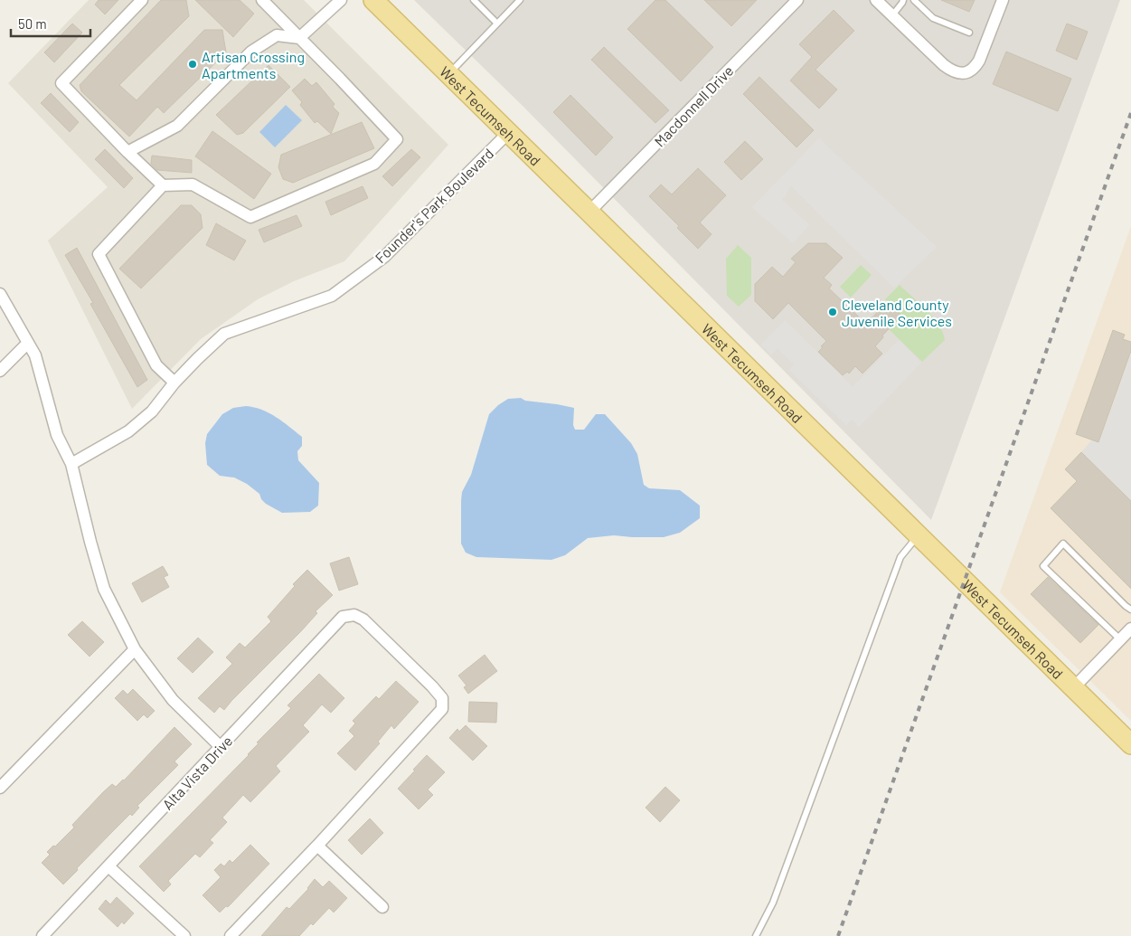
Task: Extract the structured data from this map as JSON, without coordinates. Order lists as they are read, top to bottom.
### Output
{
  "streets": {
    "main road": ["West Tecumseh Road"],
    "street": ["Macdonnell Drive", "Founder's Park Boulevard", "Alta Vista Drive"]
  },
  "crossings": [
    ["Macdonnell Drive", "West Tecumseh Road"],
    ["West Tecumseh Road", "Founder's Park Boulevard"]
  ],
  "places": ["Artisan Crossing Apartments", "Cleveland County Juvenile Services"],
  "scale_bar": "50 m"
}
